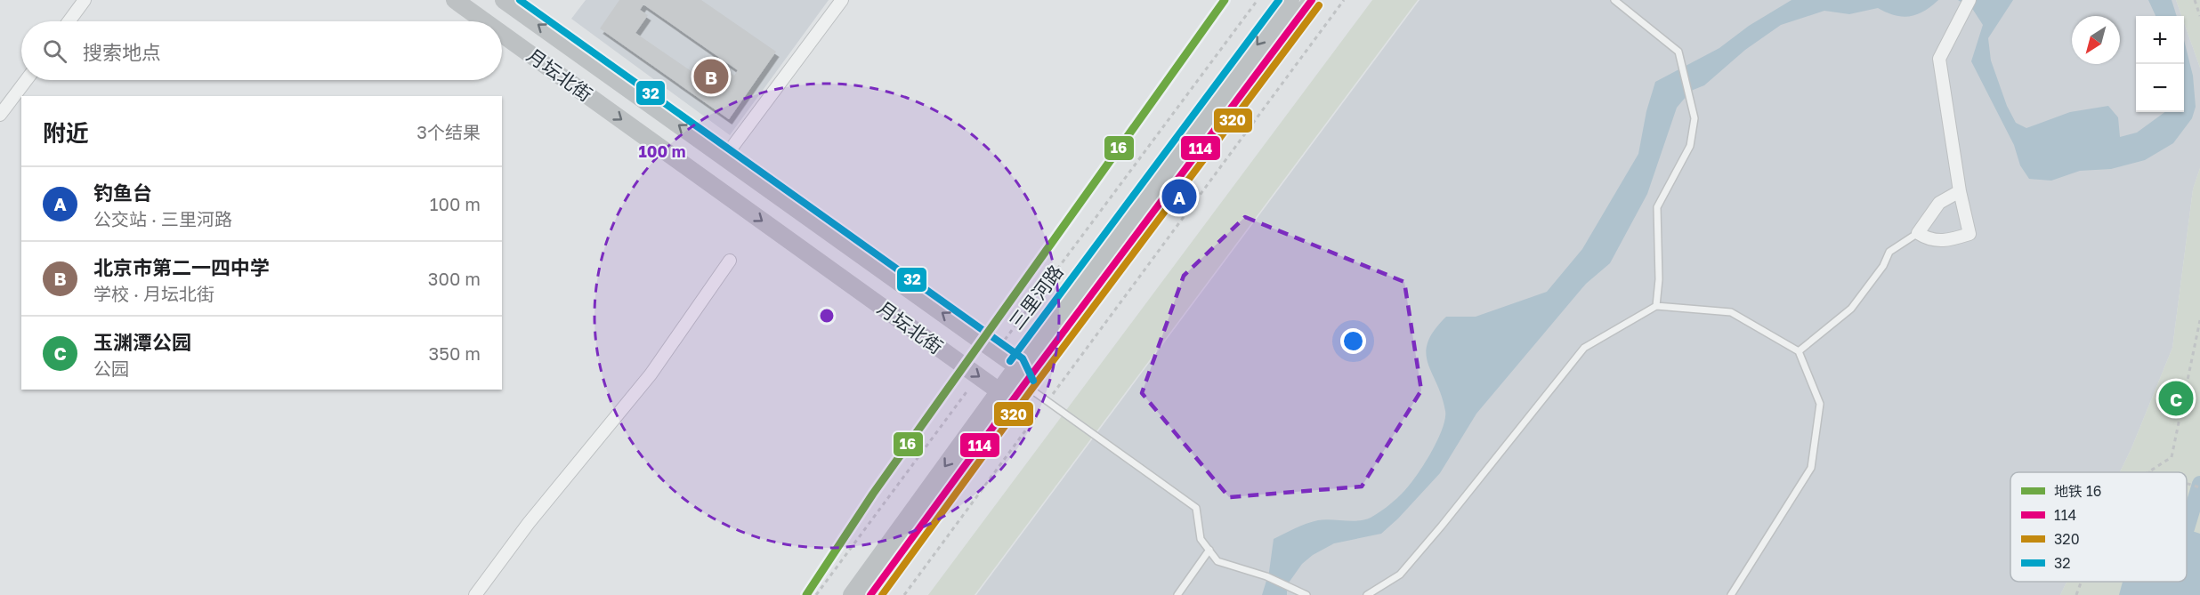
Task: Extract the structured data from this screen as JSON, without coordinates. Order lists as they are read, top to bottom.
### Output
{
  "streets": {
    "main road": ["月坛北街", "三里河路"]
  },
  "crossings": [
    ["月坛北街", "三里河路"]
  ],
  "lines": [
    "metro line 16",
    "transit line 114",
    "transit line 32",
    "transit line 320"
  ],
  "legend": [
    "地铁 16",
    "114",
    "320",
    "32"
  ],
  "north": "bottom left",
  "page": {
    "map_buttons": ["+", "−"],
    "search": "搜索地点",
    "pins": ["B", "A", "C"],
    "heading": ["附近", "3个结果"],
    "list": [
      {
        "mark": "A",
        "name": "钓鱼台",
        "note": "公交站 · 三里河路",
        "value": "100 m"
      },
      {
        "mark": "B",
        "name": "北京市第二一四中学",
        "note": "学校 · 月坛北街",
        "value": "300 m"
      },
      {
        "mark": "C",
        "name": "玉渊潭公园",
        "note": "公园",
        "value": "350 m"
      }
    ]
  },
  "rings": ["100 m"]
}
